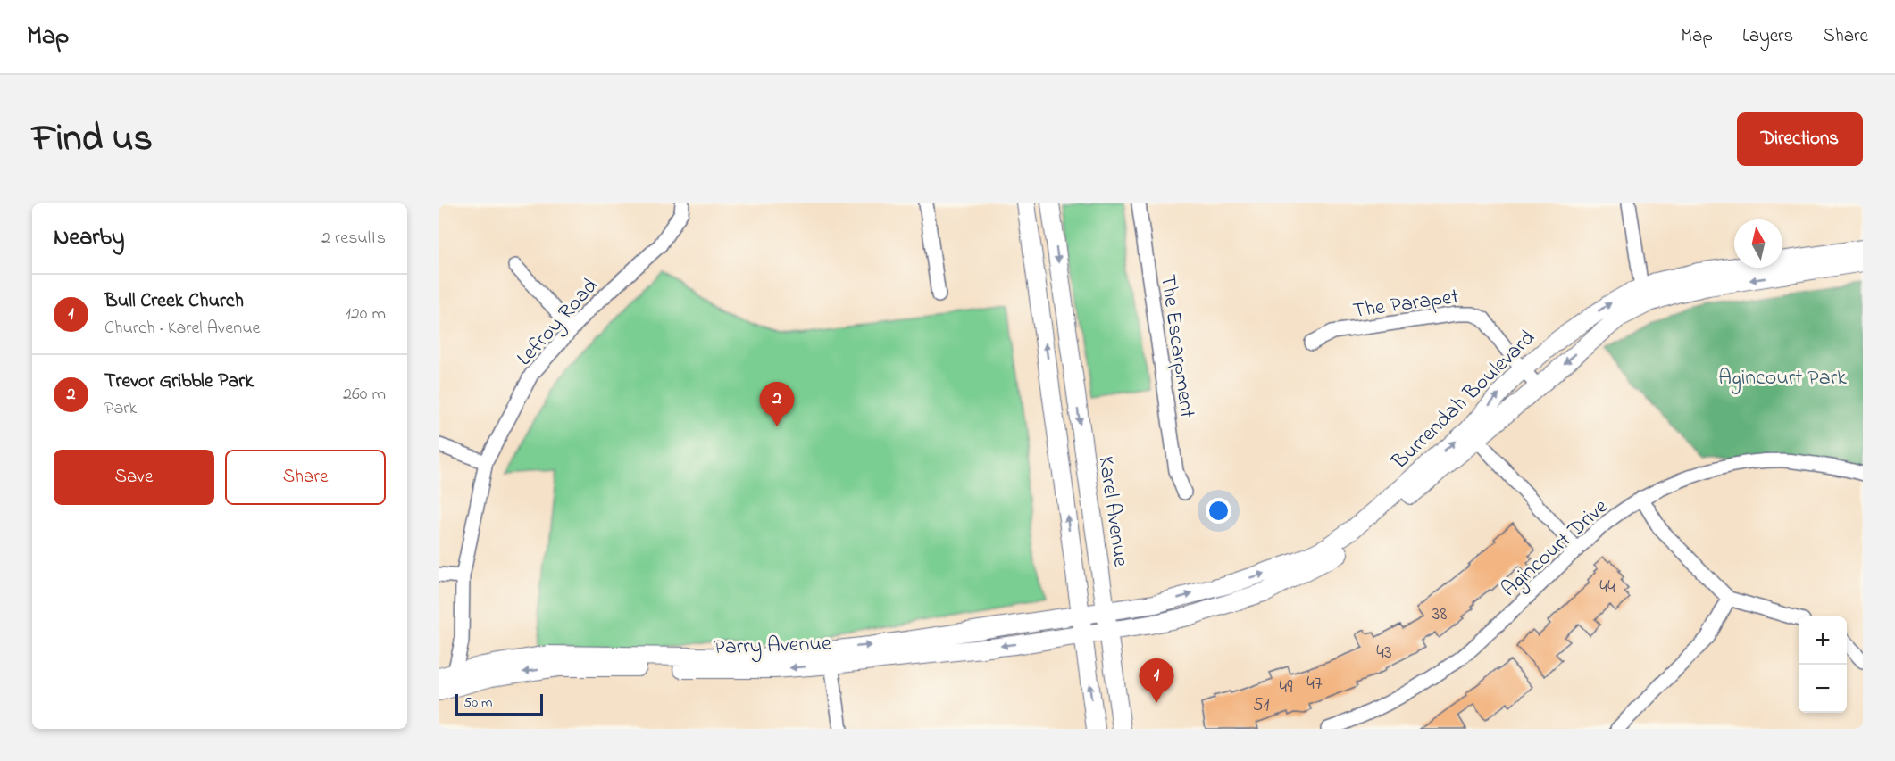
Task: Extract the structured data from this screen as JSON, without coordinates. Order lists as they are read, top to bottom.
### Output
{
  "streets": {
    "main road": ["Burrendah Boulevard", "Karel Avenue", "Parry Avenue"],
    "street": [
      "The Parapet",
      "Lefroy Road",
      "The Escarpment",
      "Agincourt Drive"
    ]
  },
  "crossings": [
    ["The Parapet", "Burrendah Boulevard"],
    ["Lefroy Road", "Parry Avenue"],
    ["Burrendah Boulevard", "Karel Avenue"],
    ["Burrendah Boulevard", "Parry Avenue"],
    ["Karel Avenue", "Parry Avenue"]
  ],
  "parks": ["Agincourt Park"],
  "house_numbers": [
    "44",
    "38",
    "43",
    "47",
    "49",
    "51"
  ],
  "scale_bar": "50 m",
  "north": "top",
  "page": {
    "header": "Map",
    "nav": ["Map", "Layers", "Share"],
    "title": "Find us",
    "buttons": [
      "Directions",
      ["Save", "Share"]
    ],
    "heading": ["Nearby", "2 results"],
    "list": [
      {
        "mark": "1",
        "name": "Bull Creek Church",
        "note": "Church · Karel Avenue",
        "value": "120 m"
      },
      {
        "mark": "2",
        "name": "Trevor Gribble Park",
        "note": "Park",
        "value": "260 m"
      }
    ],
    "pins": ["2", "1"],
    "map_buttons": ["+", "−"],
    "scale": "50 m"
  }
}
